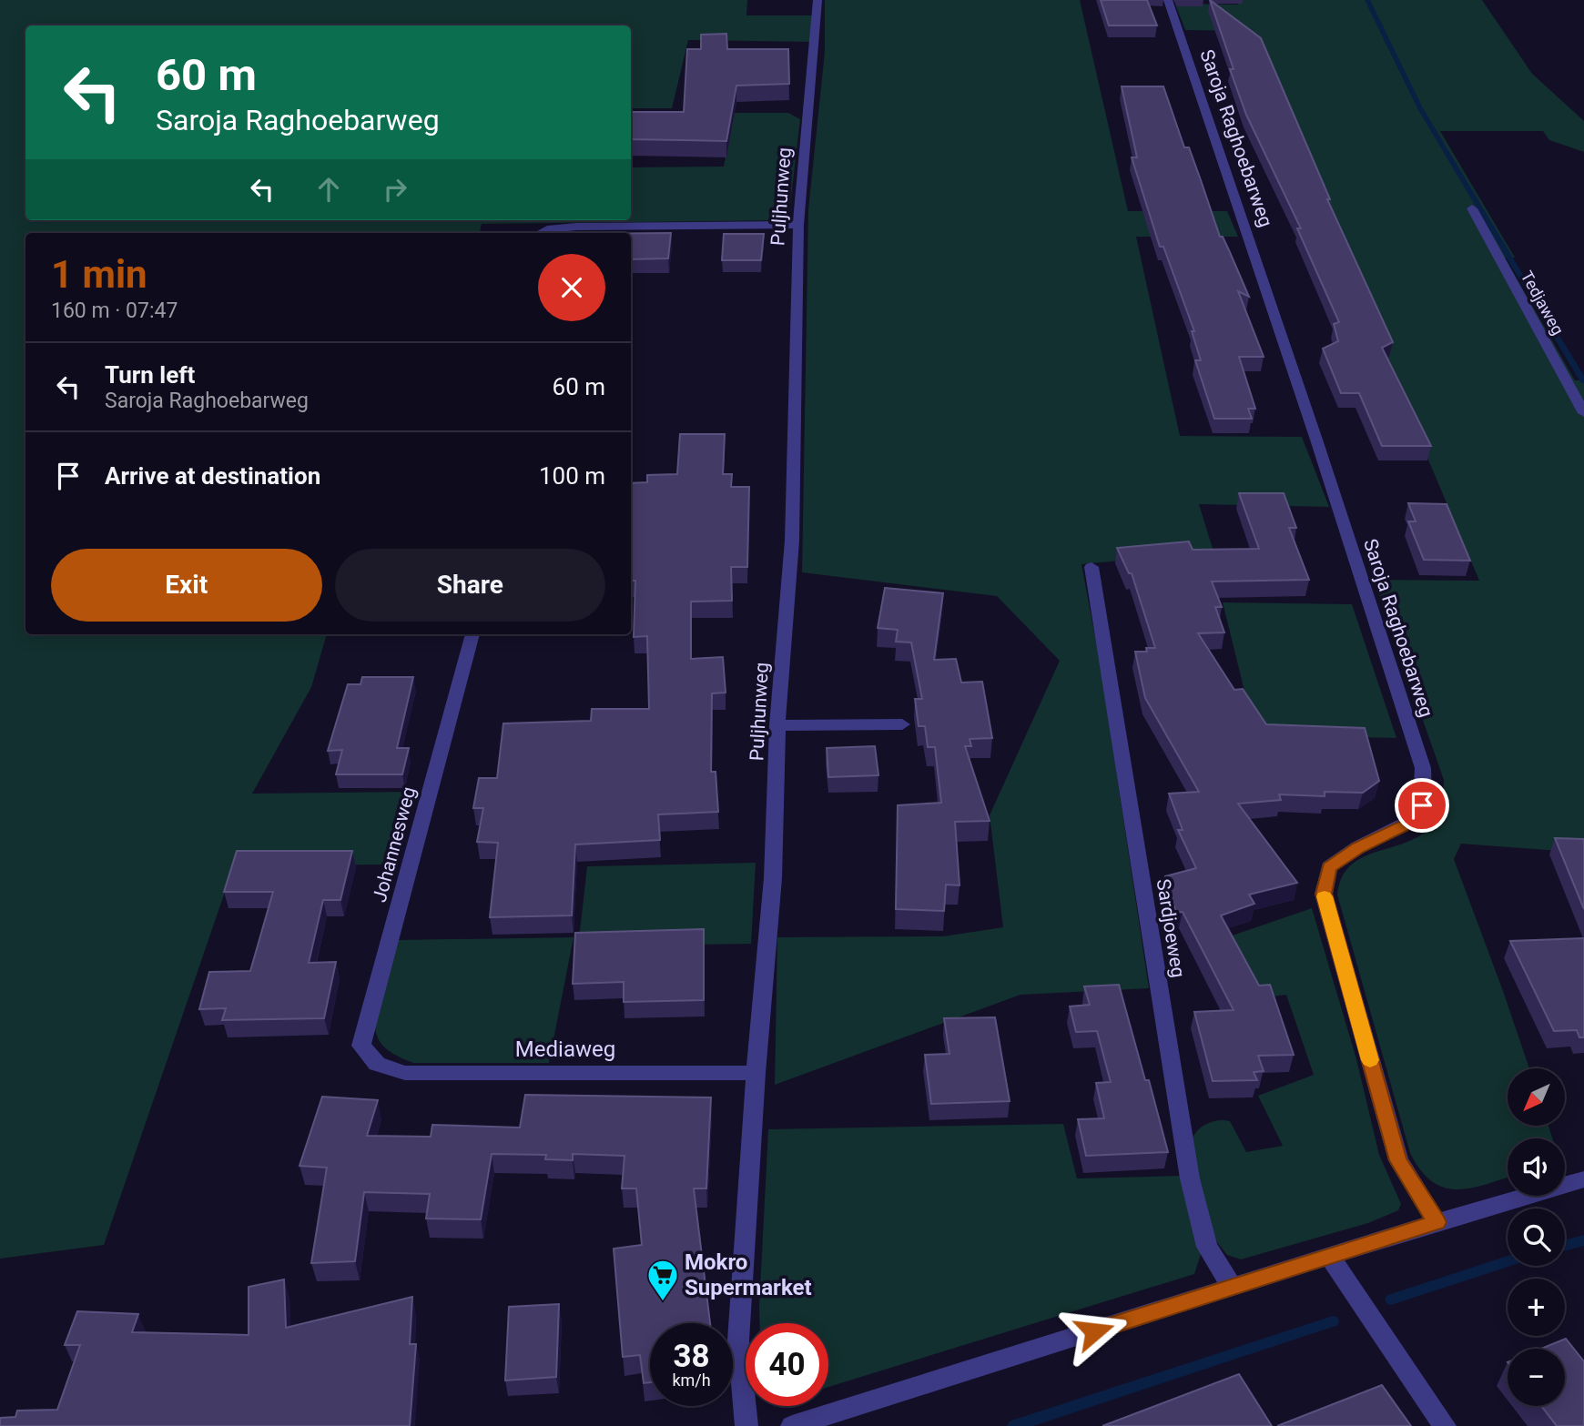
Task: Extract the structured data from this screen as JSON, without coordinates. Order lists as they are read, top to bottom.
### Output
{
  "streets": {
    "street": [
      "Saroja Raghoebarweg",
      "Puljhunweg",
      "Tedjaweg",
      "Johannesweg",
      "Sardjoeweg",
      "Mediaweg"
    ]
  },
  "crossings": [
    ["Puljhunweg", "Mediaweg"],
    ["Johannesweg", "Mediaweg"]
  ],
  "places": {
    "supermarket": ["Mokro Supermarket"]
  },
  "north": "bottom left",
  "page": {
    "turn": ["60 m", "Saroja Raghoebarweg"],
    "heading": ["1 min", "160 m · 07:47"],
    "list": [
      {
        "name": "Turn left",
        "note": "Saroja Raghoebarweg",
        "value": "60 m"
      },
      {
        "name": "Arrive at destination",
        "value": "100 m"
      }
    ],
    "buttons": ["Exit", "Share"],
    "map_buttons": ["+", "−"],
    "speed": "38 km/h",
    "limit": "40"
  }
}
